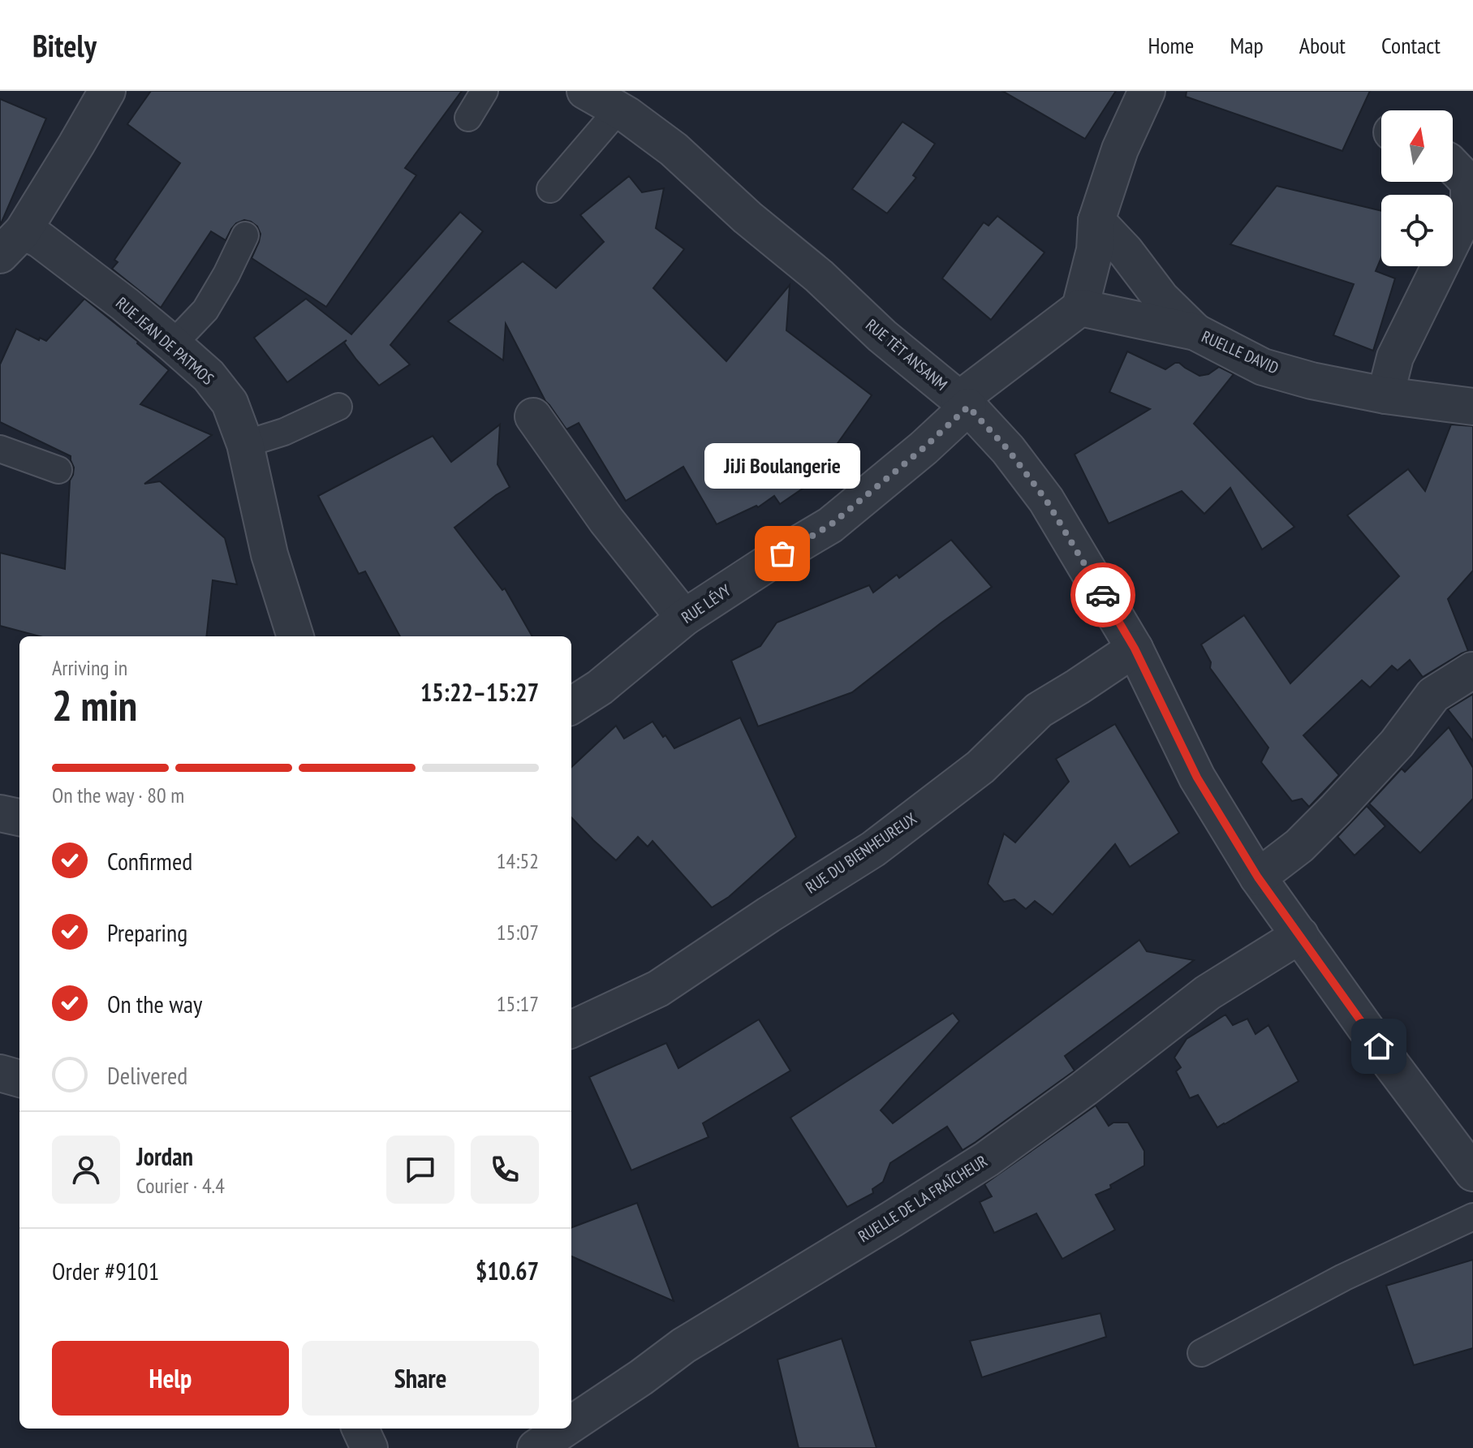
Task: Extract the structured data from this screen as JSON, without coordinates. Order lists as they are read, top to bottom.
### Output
{
  "streets": {
    "street": [
      "RUE JEAN DE PATMOS",
      "RUELLE DAVID",
      "RUE TÈT ANSANM",
      "RUE LÉVY",
      "RUE DU BIENHEUREUX",
      "RUELLE DE LA FRAÎCHEUR"
    ]
  },
  "crossings": [
    ["RUE TÈT ANSANM", "RUE LÉVY"],
    ["RUE TÈT ANSANM", "RUE DU BIENHEUREUX"],
    ["RUE TÈT ANSANM", "RUELLE DE LA FRAÎCHEUR"]
  ],
  "places": ["JiJi Boulangerie"],
  "north": "top",
  "page": {
    "header": "Bitely",
    "nav": [
      "Home",
      "Map",
      "About",
      "Contact"
    ],
    "bubble": "JiJi Boulangerie",
    "heading": ["2 min", "Arriving in", "15:22–15:27"],
    "panel": [
      "Jordan",
      "Courier · 4.4",
      "Order #9101",
      "$10.67"
    ],
    "bar": "On the way · 80 m",
    "list": [
      ["Confirmed", "14:52"],
      ["Preparing", "15:07"],
      ["On the way", "15:17"],
      "Delivered"
    ],
    "buttons": ["Help", "Share"]
  }
}
